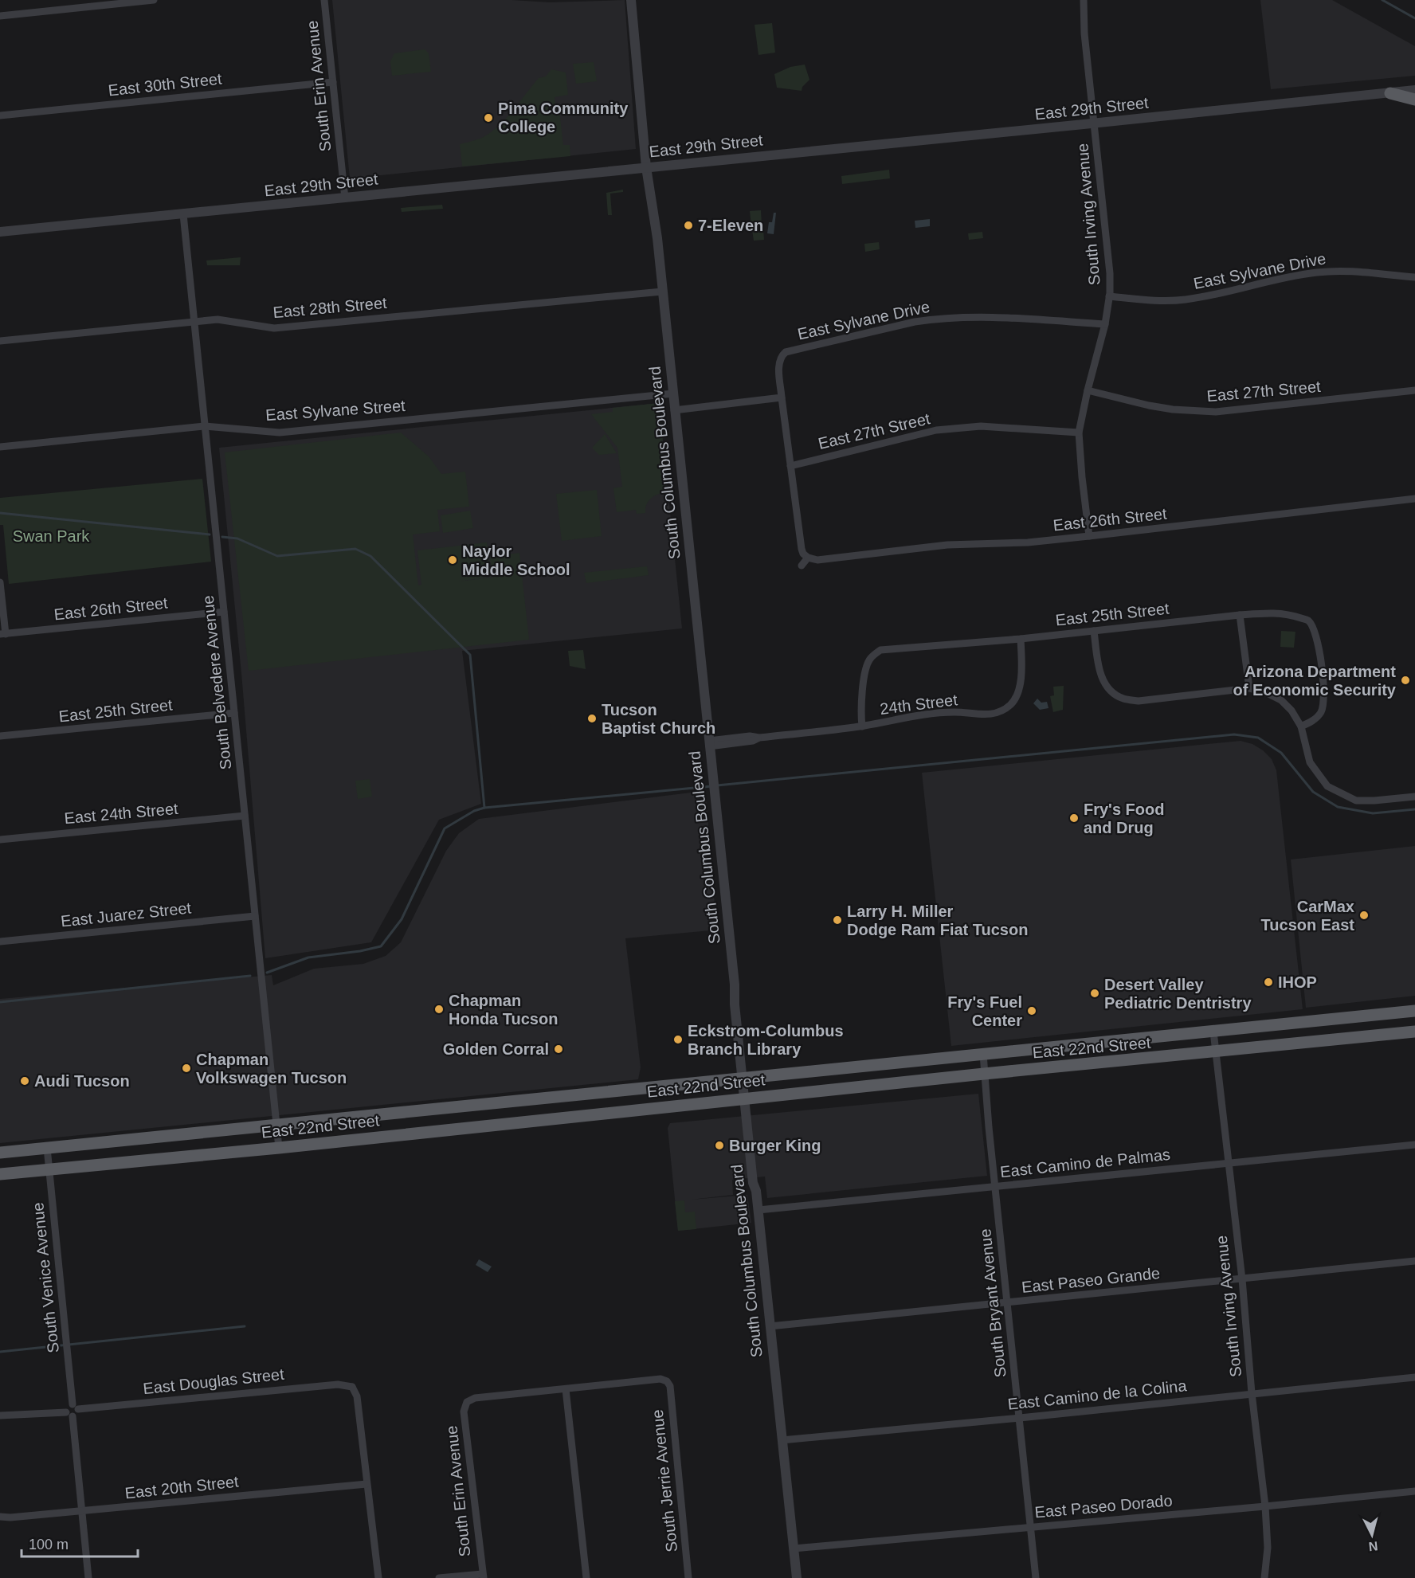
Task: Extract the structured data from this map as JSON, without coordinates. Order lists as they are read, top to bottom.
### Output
{
  "streets": {
    "main road": ["East 22nd Street"],
    "street": [
      "East 30th Street",
      "South Erin Avenue",
      "East 29th Street",
      "South Irving Avenue",
      "East Sylvane Drive",
      "East 28th Street",
      "East 27th Street",
      "East Sylvane Street",
      "South Columbus Boulevard",
      "East 26th Street",
      "East 25th Street",
      "South Belvedere Avenue",
      "24th Street",
      "East 24th Street",
      "East Juarez Street",
      "East Camino de Palmas",
      "South Venice Avenue",
      "East Paseo Grande",
      "South Bryant Avenue",
      "East Douglas Street",
      "East Camino de la Colina",
      "South Jerrie Avenue",
      "East 20th Street",
      "East Paseo Dorado"
    ]
  },
  "crossings": [
    ["East 30th Street", "South Erin Avenue"],
    ["South Erin Avenue", "East 29th Street"],
    ["South Erin Avenue", "South Jerrie Avenue"],
    ["East 29th Street", "South Irving Avenue"],
    ["East 29th Street", "South Columbus Boulevard"],
    ["East 29th Street", "South Belvedere Avenue"],
    ["South Irving Avenue", "East Sylvane Drive"],
    ["South Irving Avenue", "East 27th Street"],
    ["South Irving Avenue", "East 26th Street"],
    ["South Irving Avenue", "East 22nd Street"],
    ["South Irving Avenue", "East Camino de Palmas"],
    ["South Irving Avenue", "East Paseo Grande"],
    ["South Irving Avenue", "East Camino de la Colina"],
    ["South Irving Avenue", "East Paseo Dorado"],
    ["East Sylvane Drive", "East 27th Street"],
    ["East Sylvane Drive", "East 26th Street"],
    ["East 28th Street", "South Columbus Boulevard"],
    ["East 28th Street", "South Belvedere Avenue"],
    ["East Sylvane Street", "South Columbus Boulevard"],
    ["East Sylvane Street", "South Belvedere Avenue"],
    ["South Columbus Boulevard", "24th Street"],
    ["South Columbus Boulevard", "East 22nd Street"],
    ["South Columbus Boulevard", "East Camino de Palmas"],
    ["South Columbus Boulevard", "East Paseo Grande"],
    ["South Columbus Boulevard", "East Camino de la Colina"],
    ["South Columbus Boulevard", "East Paseo Dorado"],
    ["East 26th Street", "South Belvedere Avenue"],
    ["East 25th Street", "South Belvedere Avenue"],
    ["East 25th Street", "24th Street"],
    ["South Belvedere Avenue", "East 24th Street"],
    ["South Belvedere Avenue", "East Juarez Street"],
    ["South Belvedere Avenue", "East 22nd Street"],
    ["East 22nd Street", "South Venice Avenue"],
    ["East 22nd Street", "South Bryant Avenue"],
    ["East Camino de Palmas", "South Bryant Avenue"],
    ["South Venice Avenue", "East Douglas Street"],
    ["East Paseo Grande", "South Bryant Avenue"],
    ["South Bryant Avenue", "East Camino de la Colina"],
    ["South Bryant Avenue", "East Paseo Dorado"],
    ["East Douglas Street", "East 20th Street"]
  ],
  "parks": ["Swan Park"],
  "places": [
    "Pima Community College",
    "7-Eleven",
    "Naylor Middle School",
    "Arizona Department of Economic Security",
    "Tucson Baptist Church",
    "Fry's Food and Drug",
    "CarMax Tucson East",
    "Larry H. Miller Dodge Ram Fiat Tucson",
    "IHOP",
    "Desert Valley Pediatric Dentristry",
    "Chapman Honda Tucson",
    "Fry's Fuel Center",
    "Eckstrom-Columbus Branch Library",
    "Golden Corral",
    "Chapman Volkswagen Tucson",
    "Audi Tucson",
    "Burger King"
  ],
  "scale_bar": "100 m",
  "north": "bottom"
}
